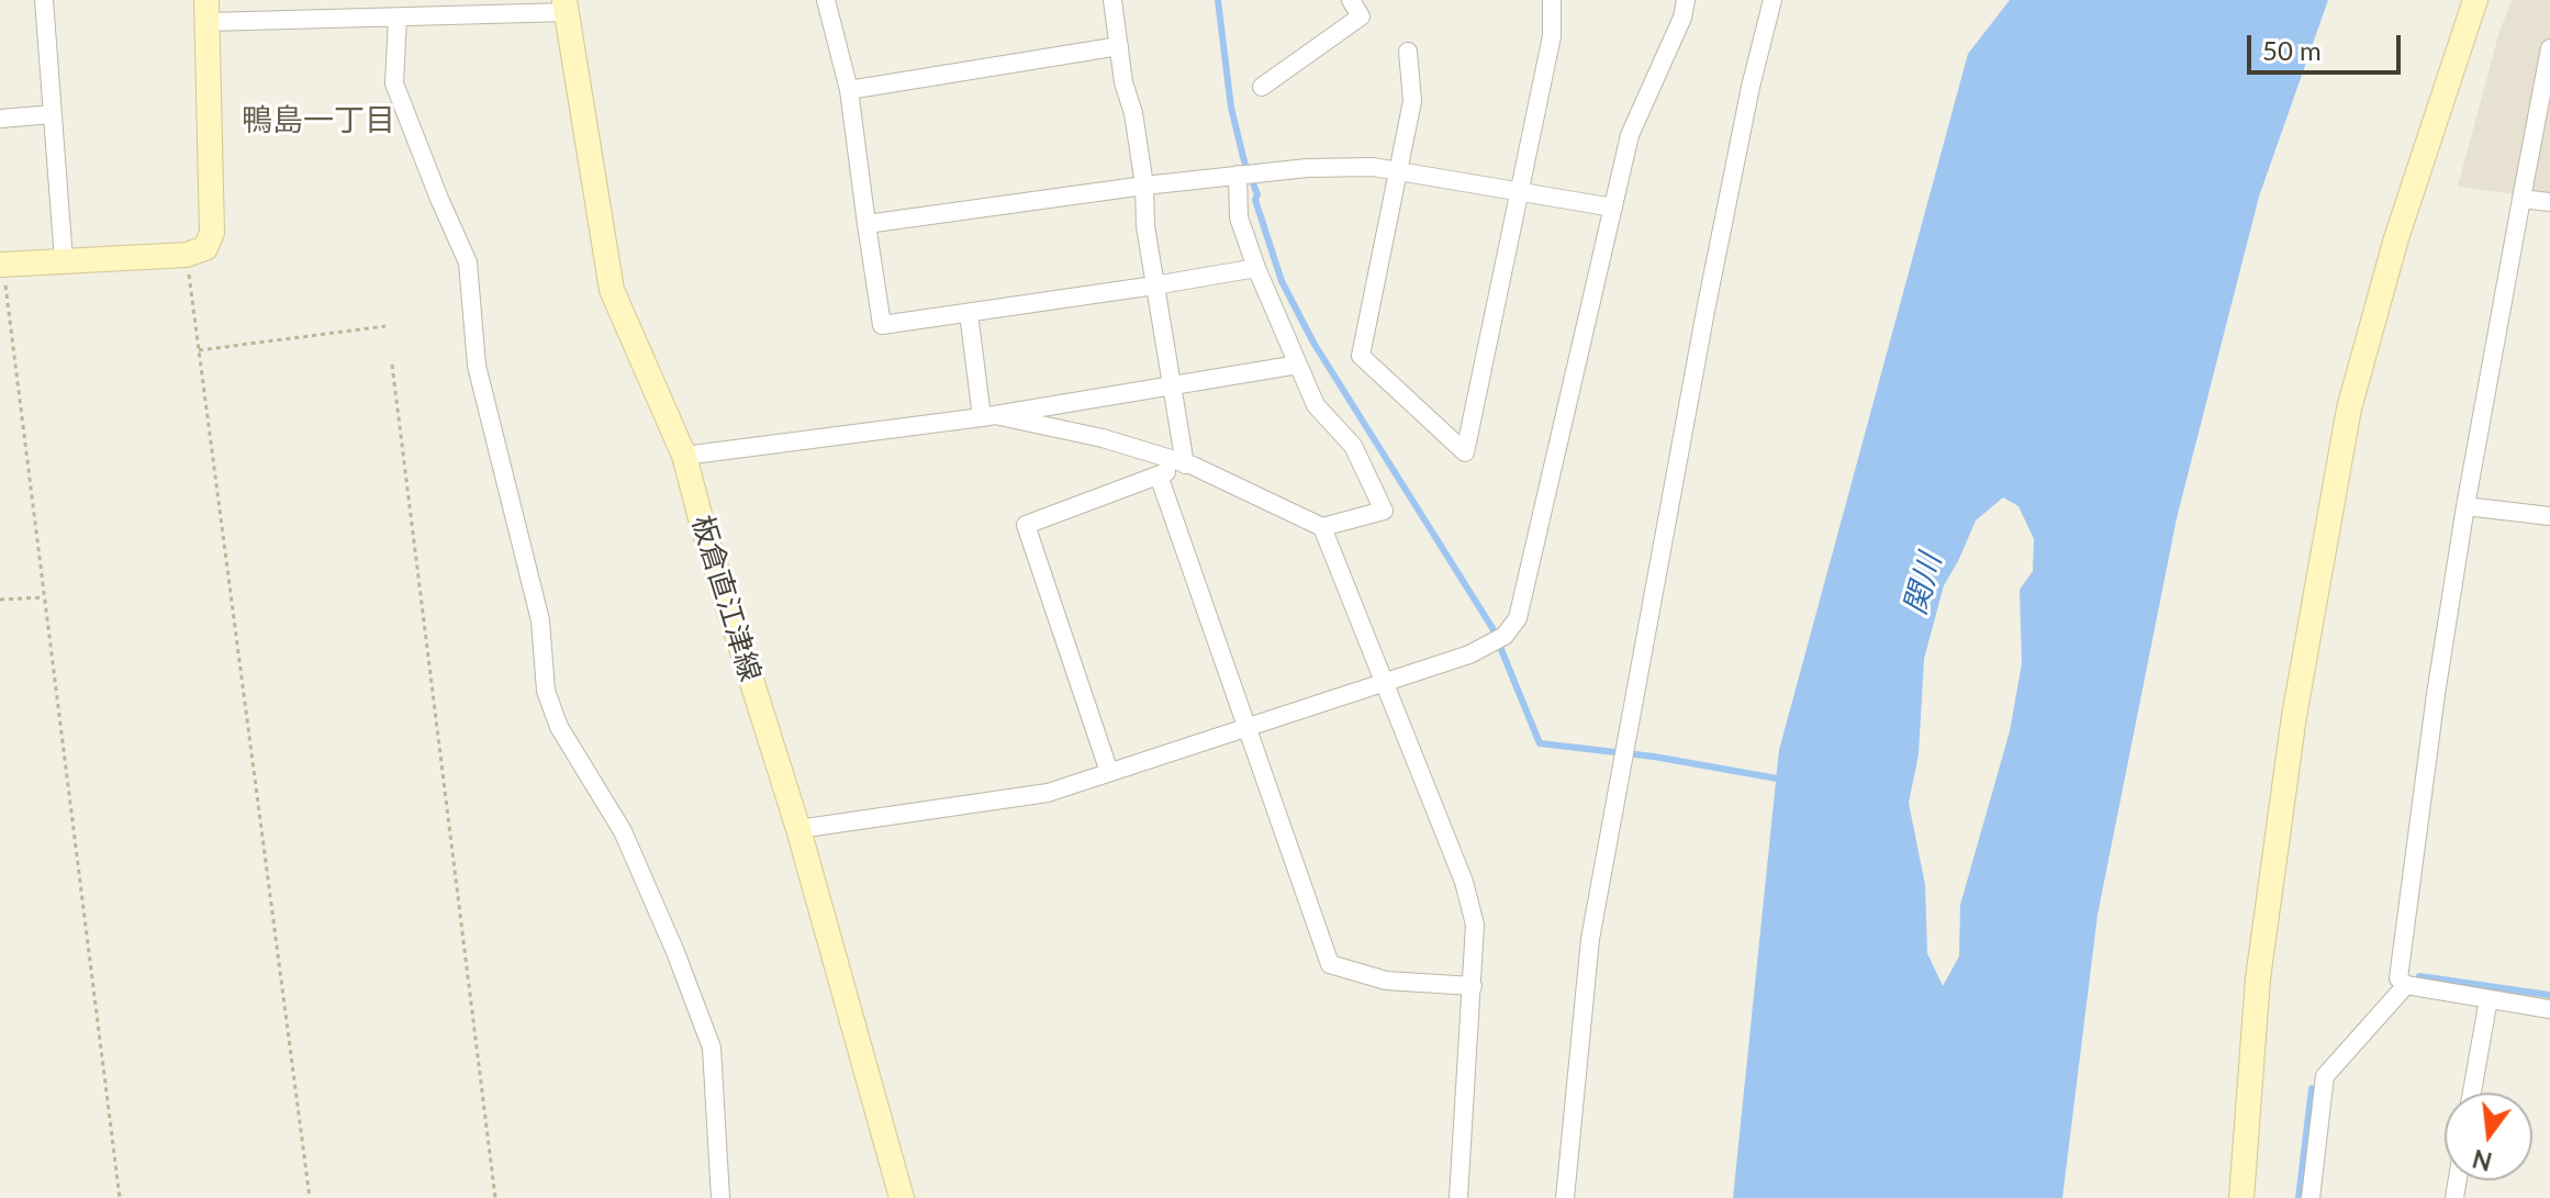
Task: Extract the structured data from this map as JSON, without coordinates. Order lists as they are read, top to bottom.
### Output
{
  "streets": {
    "street": ["板倉直江津線"]
  },
  "districts": ["鴨島一丁目"],
  "water": ["関川"],
  "scale_bar": "50 m",
  "north": "bottom"
}
